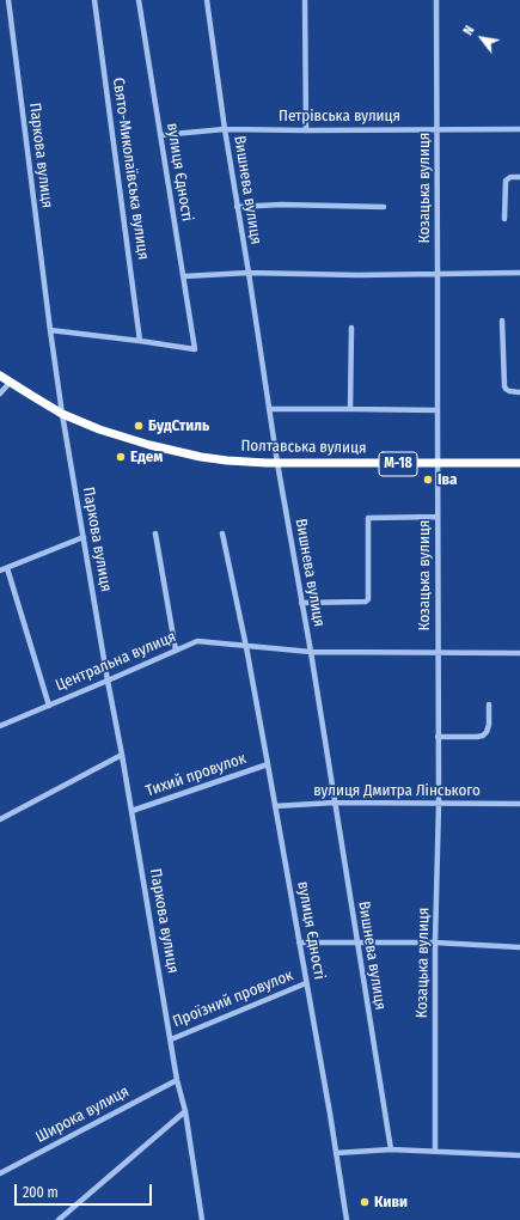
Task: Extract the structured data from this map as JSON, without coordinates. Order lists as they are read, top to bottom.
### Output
{
  "streets": {
    "highway": ["Полтавська вулиця", "М-18"],
    "street": [
      "Петрівська вулиця",
      "Паркова вулиця",
      "Свято-Миколаївська вулиця",
      "вулиця Єдності",
      "Козацька вулиця",
      "Вишнева вулиця",
      "Центральна вулиця",
      "Тихий провулок",
      "вулиця Дмитра Лінського",
      "Проїзний провулок",
      "Широка вулиця"
    ]
  },
  "crossings": [
    ["Петрівська вулиця", "вулиця Єдності"],
    ["Петрівська вулиця", "Козацька вулиця"],
    ["Петрівська вулиця", "Вишнева вулиця"],
    ["Паркова вулиця", "Полтавська вулиця"],
    ["Паркова вулиця", "М-18"],
    ["Паркова вулиця", "Центральна вулиця"],
    ["Паркова вулиця", "Тихий провулок"],
    ["Паркова вулиця", "Проїзний провулок"],
    ["Паркова вулиця", "Широка вулиця"],
    ["Свято-Миколаївська вулиця", "вулиця Єдності"],
    ["вулиця Єдності", "Центральна вулиця"],
    ["вулиця Єдності", "Тихий провулок"],
    ["вулиця Єдності", "вулиця Дмитра Лінського"],
    ["вулиця Єдності", "Проїзний провулок"],
    ["Козацька вулиця", "Полтавська вулиця"],
    ["Козацька вулиця", "Центральна вулиця"],
    ["Козацька вулиця", "вулиця Дмитра Лінського"],
    ["Вишнева вулиця", "Полтавська вулиця"],
    ["Вишнева вулиця", "Центральна вулиця"],
    ["Вишнева вулиця", "вулиця Дмитра Лінського"],
    ["Полтавська вулиця", "М-18"]
  ],
  "places": [
    "БудСтиль",
    "Едем",
    "Іва",
    "Киви"
  ],
  "scale_bar": "200 m",
  "north": "top left"
}
